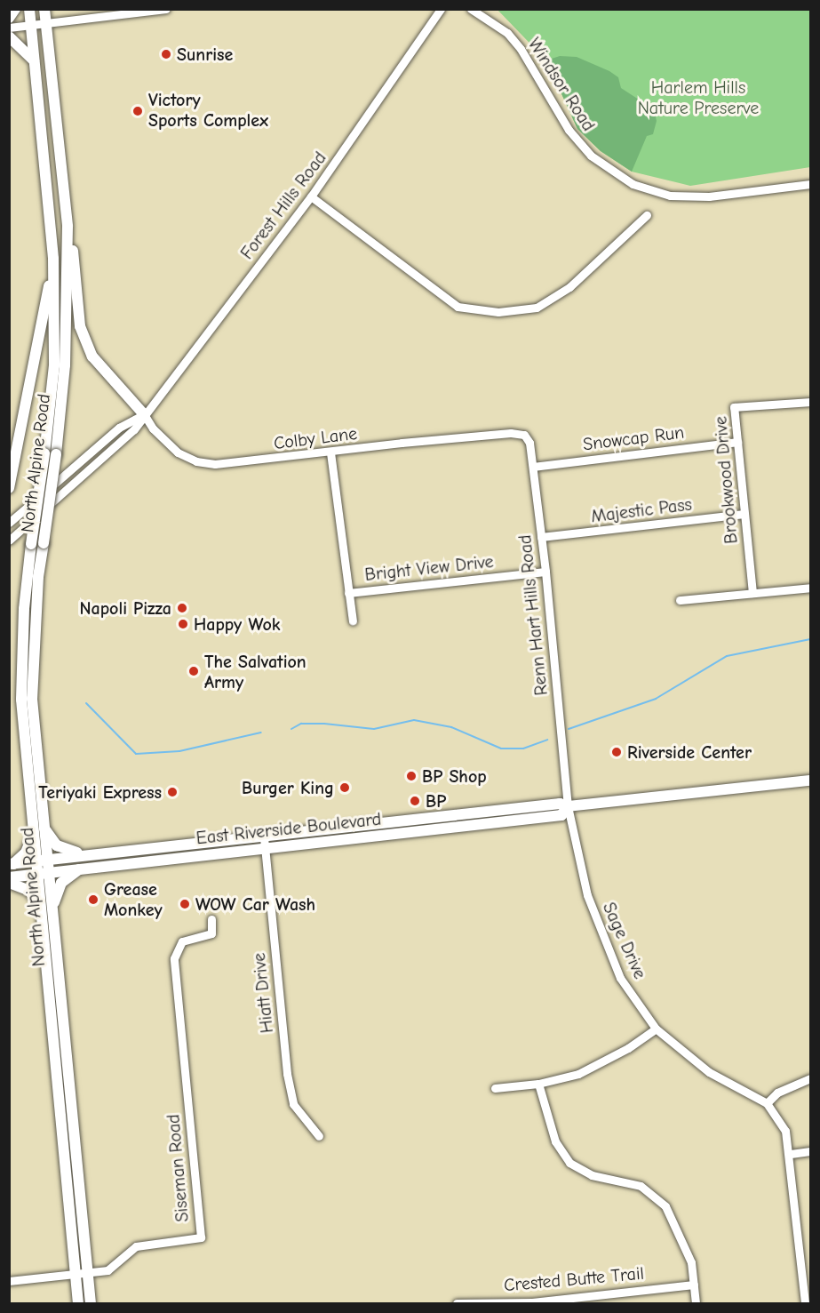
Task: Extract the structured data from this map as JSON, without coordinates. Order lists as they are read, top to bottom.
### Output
{
  "streets": {
    "main road": ["North Alpine Road", "East Riverside Boulevard"],
    "street": [
      "Windsor Road",
      "Forest Hills Road",
      "Colby Lane",
      "Snowcap Run",
      "Brookwood Drive",
      "Majestic Pass",
      "Bright View Drive",
      "Renn Hart Hills Road",
      "Sage Drive",
      "Hiatt Drive",
      "Siseman Road",
      "Crested Butte Trail"
    ]
  },
  "crossings": [
    ["Forest Hills Road", "Colby Lane"],
    ["Colby Lane", "Renn Hart Hills Road"],
    ["Snowcap Run", "Brookwood Drive"],
    ["Snowcap Run", "Renn Hart Hills Road"],
    ["North Alpine Road", "East Riverside Boulevard"],
    ["North Alpine Road", "Siseman Road"],
    ["Brookwood Drive", "Majestic Pass"],
    ["Majestic Pass", "Renn Hart Hills Road"],
    ["Bright View Drive", "Renn Hart Hills Road"],
    ["Renn Hart Hills Road", "East Riverside Boulevard"],
    ["Renn Hart Hills Road", "Sage Drive"],
    ["East Riverside Boulevard", "Sage Drive"],
    ["East Riverside Boulevard", "Hiatt Drive"]
  ],
  "parks": ["Harlem Hills Nature Preserve"],
  "places": [
    "Sunrise",
    "Victory Sports Complex",
    "Napoli Pizza",
    "Happy Wok",
    "The Salvation Army",
    "Riverside Center",
    "BP Shop",
    "Burger King",
    "Teriyaki Express",
    "BP",
    "Grease Monkey",
    "WOW Car Wash"
  ]
}
